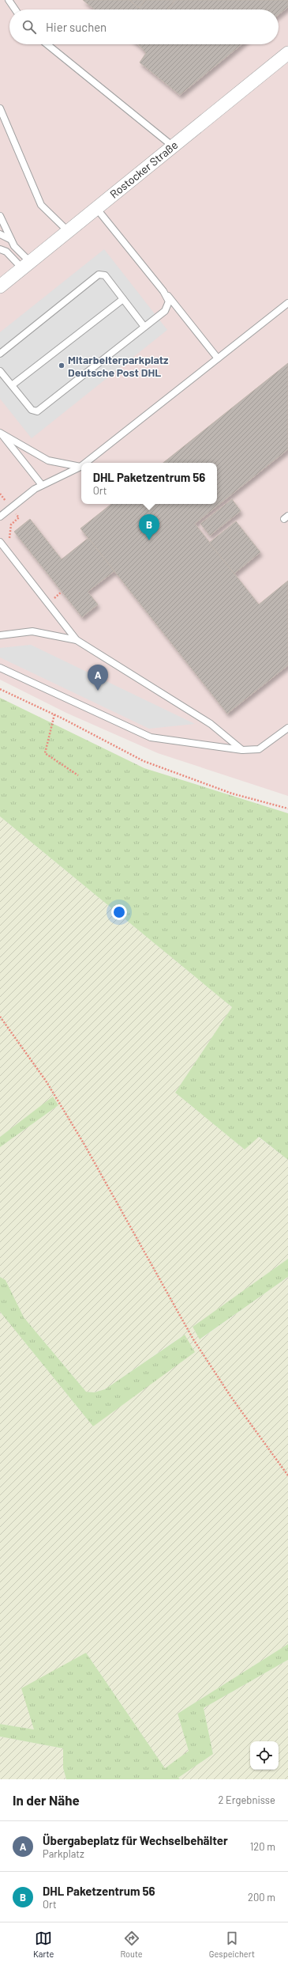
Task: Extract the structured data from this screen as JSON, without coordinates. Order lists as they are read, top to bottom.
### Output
{
  "streets": {
    "street": ["Rostocker Straße"]
  },
  "places": ["Mitarbeiterparkplatz Deutsche Post DHL"],
  "page": {
    "search": "Hier suchen",
    "popup": ["DHL Paketzentrum 56", "Ort"],
    "pins": ["B", "A"],
    "heading": ["In der Nähe", "2 Ergebnisse"],
    "list": [
      {
        "mark": "A",
        "name": "Übergabeplatz für Wechselbehälter",
        "note": "Parkplatz",
        "value": "120 m"
      },
      {
        "mark": "B",
        "name": "DHL Paketzentrum 56",
        "note": "Ort",
        "value": "200 m"
      }
    ],
    "nav": ["Karte", "Route", "Gespeichert"]
  }
}
